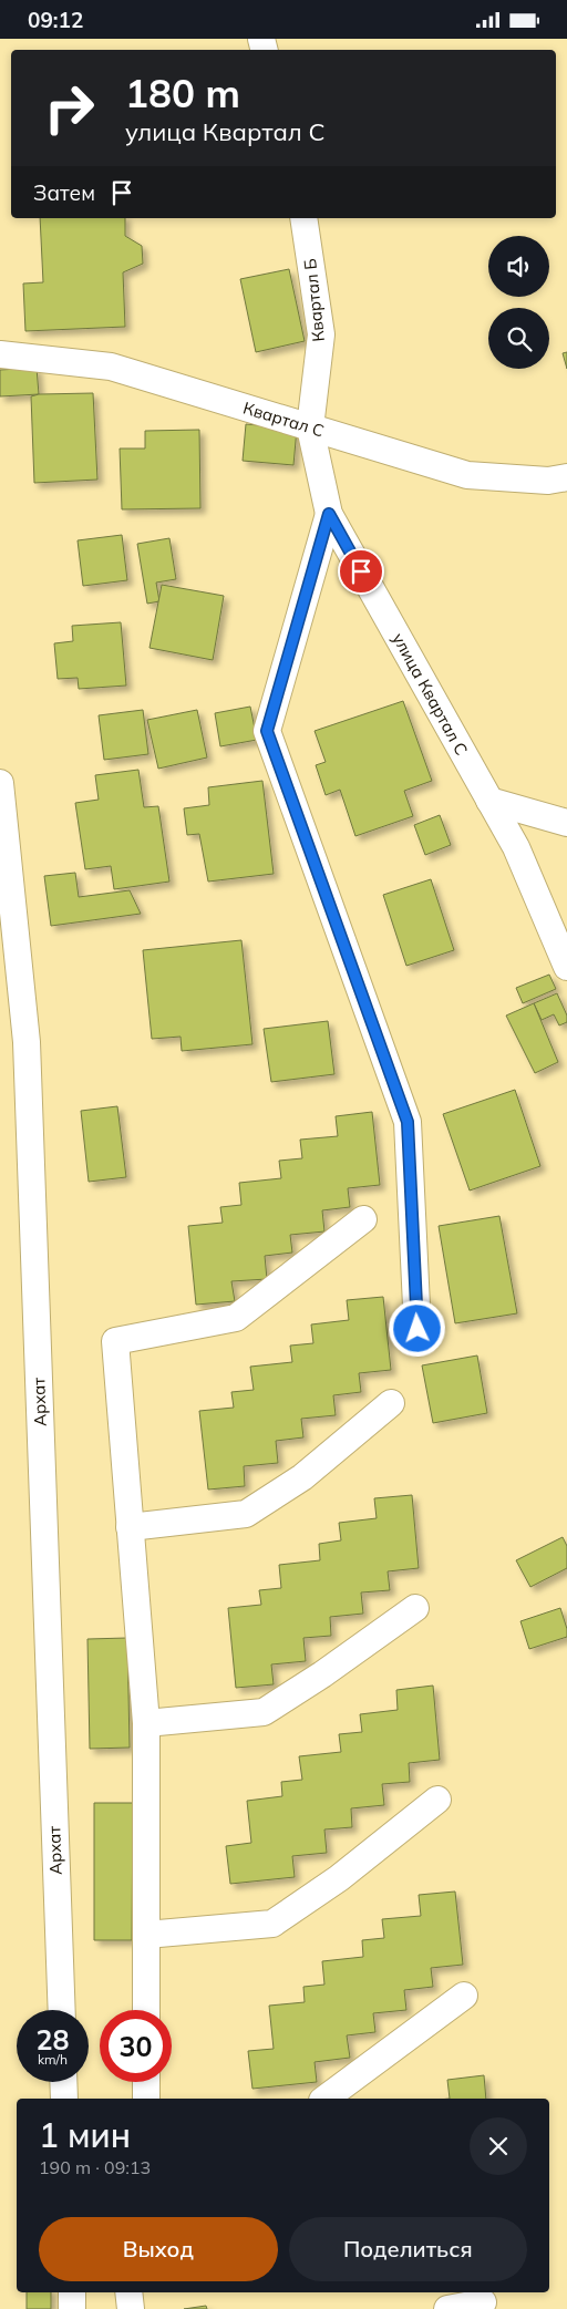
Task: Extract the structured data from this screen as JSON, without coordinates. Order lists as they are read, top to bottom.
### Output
{
  "streets": {
    "street": [
      "Квартал Б",
      "Квартал С",
      "улица Квартал С",
      "Архат"
    ]
  },
  "crossings": [
    ["Квартал Б", "Квартал С"],
    ["Квартал Б", "улица Квартал С"],
    ["Квартал С", "улица Квартал С"]
  ],
  "page": {
    "status": "09:12",
    "turn": ["180 m", "улица Квартал С"],
    "then": "Затем",
    "speed": "28 km/h",
    "limit": "30",
    "heading": ["1 мин", "190 m · 09:13"],
    "buttons": ["Выход", "Поделиться"]
  }
}
